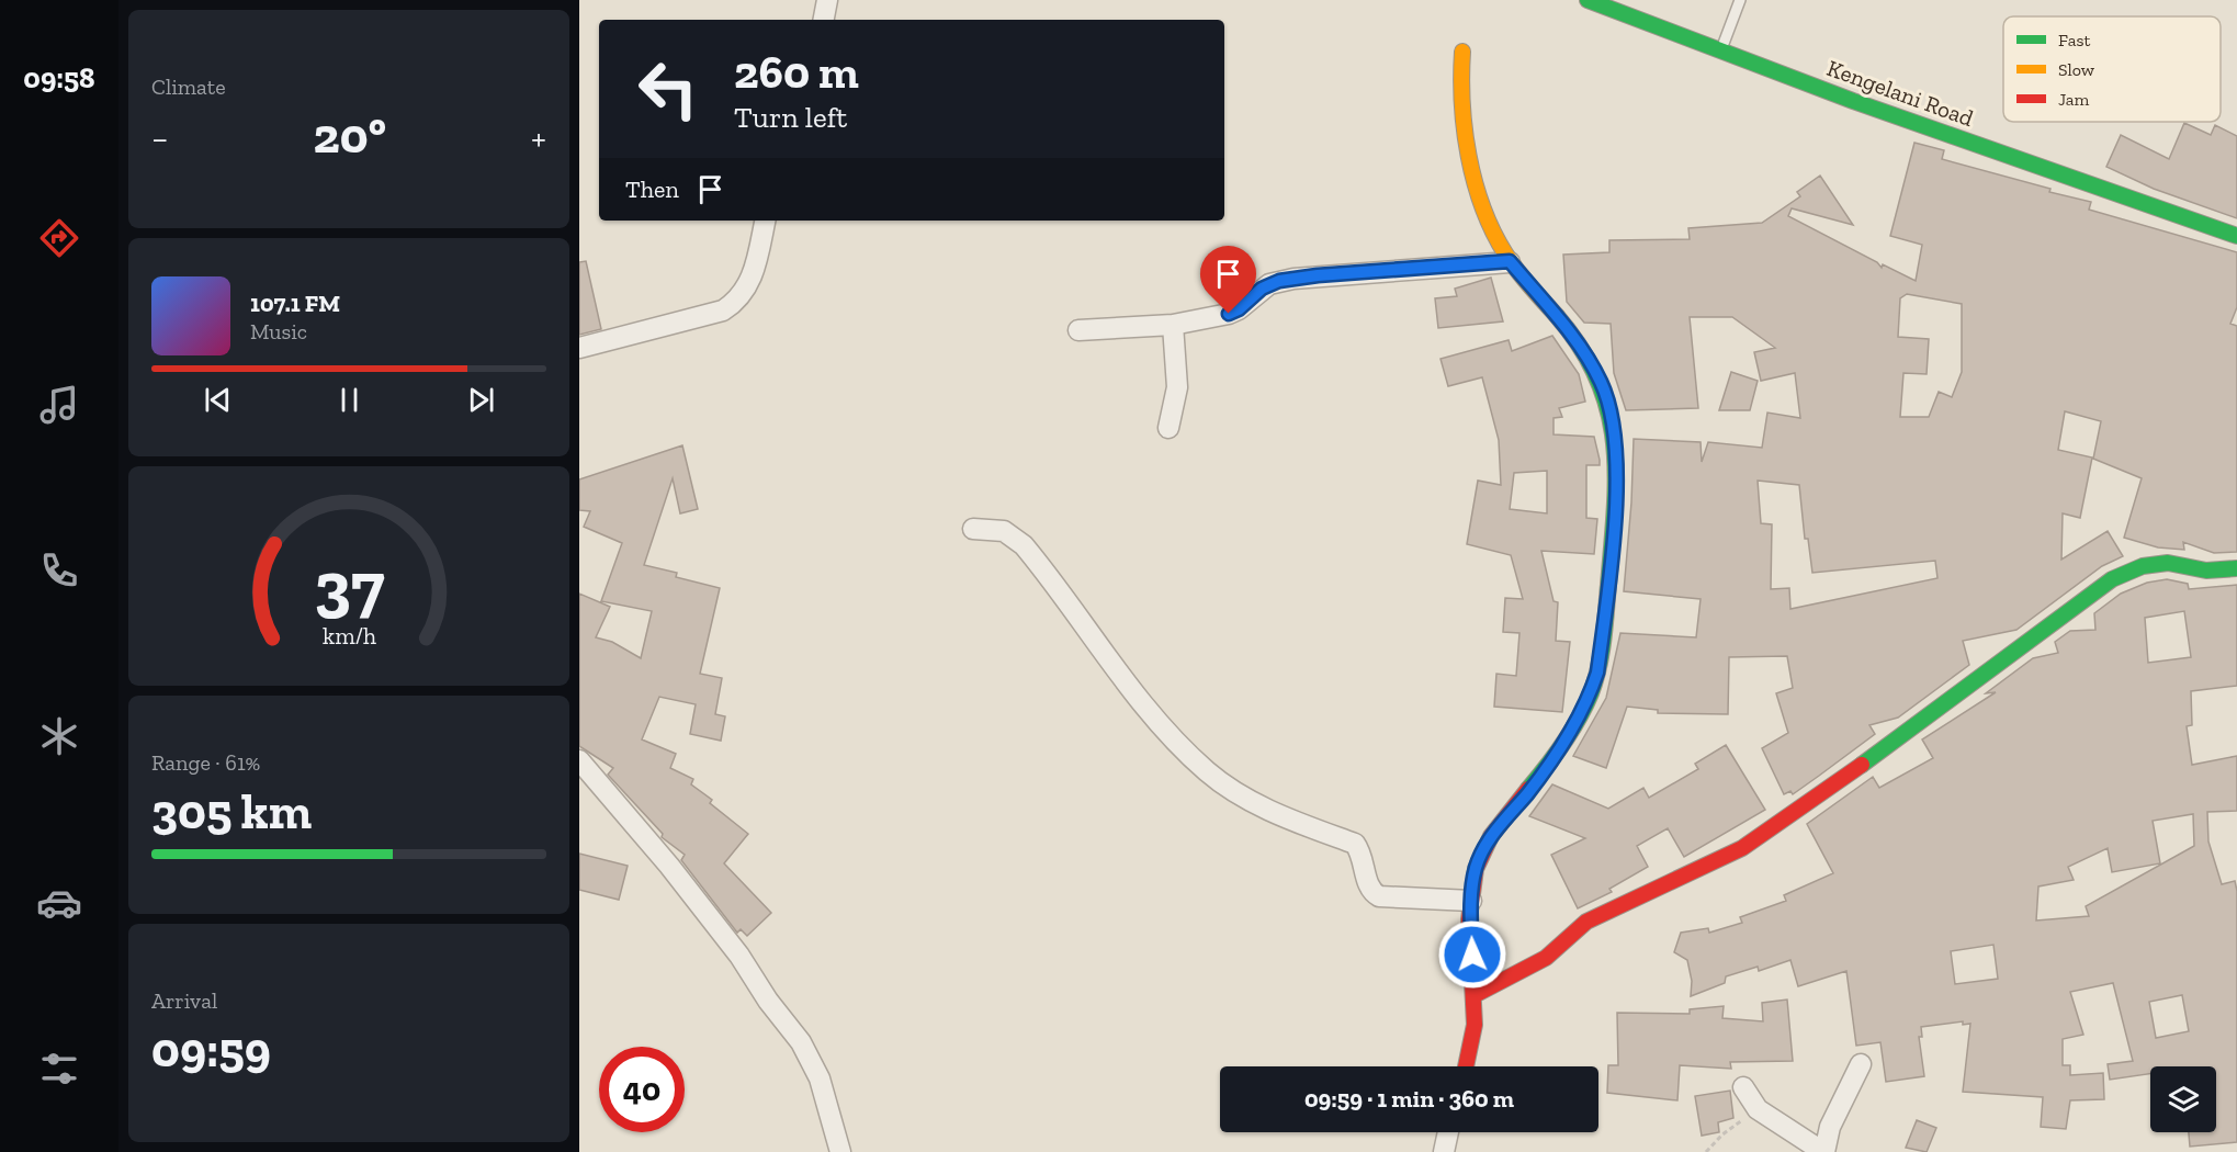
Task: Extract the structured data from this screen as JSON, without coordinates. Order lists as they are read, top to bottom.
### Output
{
  "streets": {
    "street": ["Kengelani Road"]
  },
  "legend": ["Fast", "Slow", "Jam"],
  "page": {
    "tabs": "09:58",
    "tile": [
      "Climate",
      ["Range · 61%", "305 km"],
      ["Arrival", "09:59"]
    ],
    "turn": ["260 m", "Turn left"],
    "heat": ["−", "20°", "+"],
    "then": "Then",
    "song": ["107.1 FM", "Music"],
    "limit": "40",
    "trip": "09:59 · 1 min · 360 m",
    "gauge": ["37", "km/h"]
  }
}
